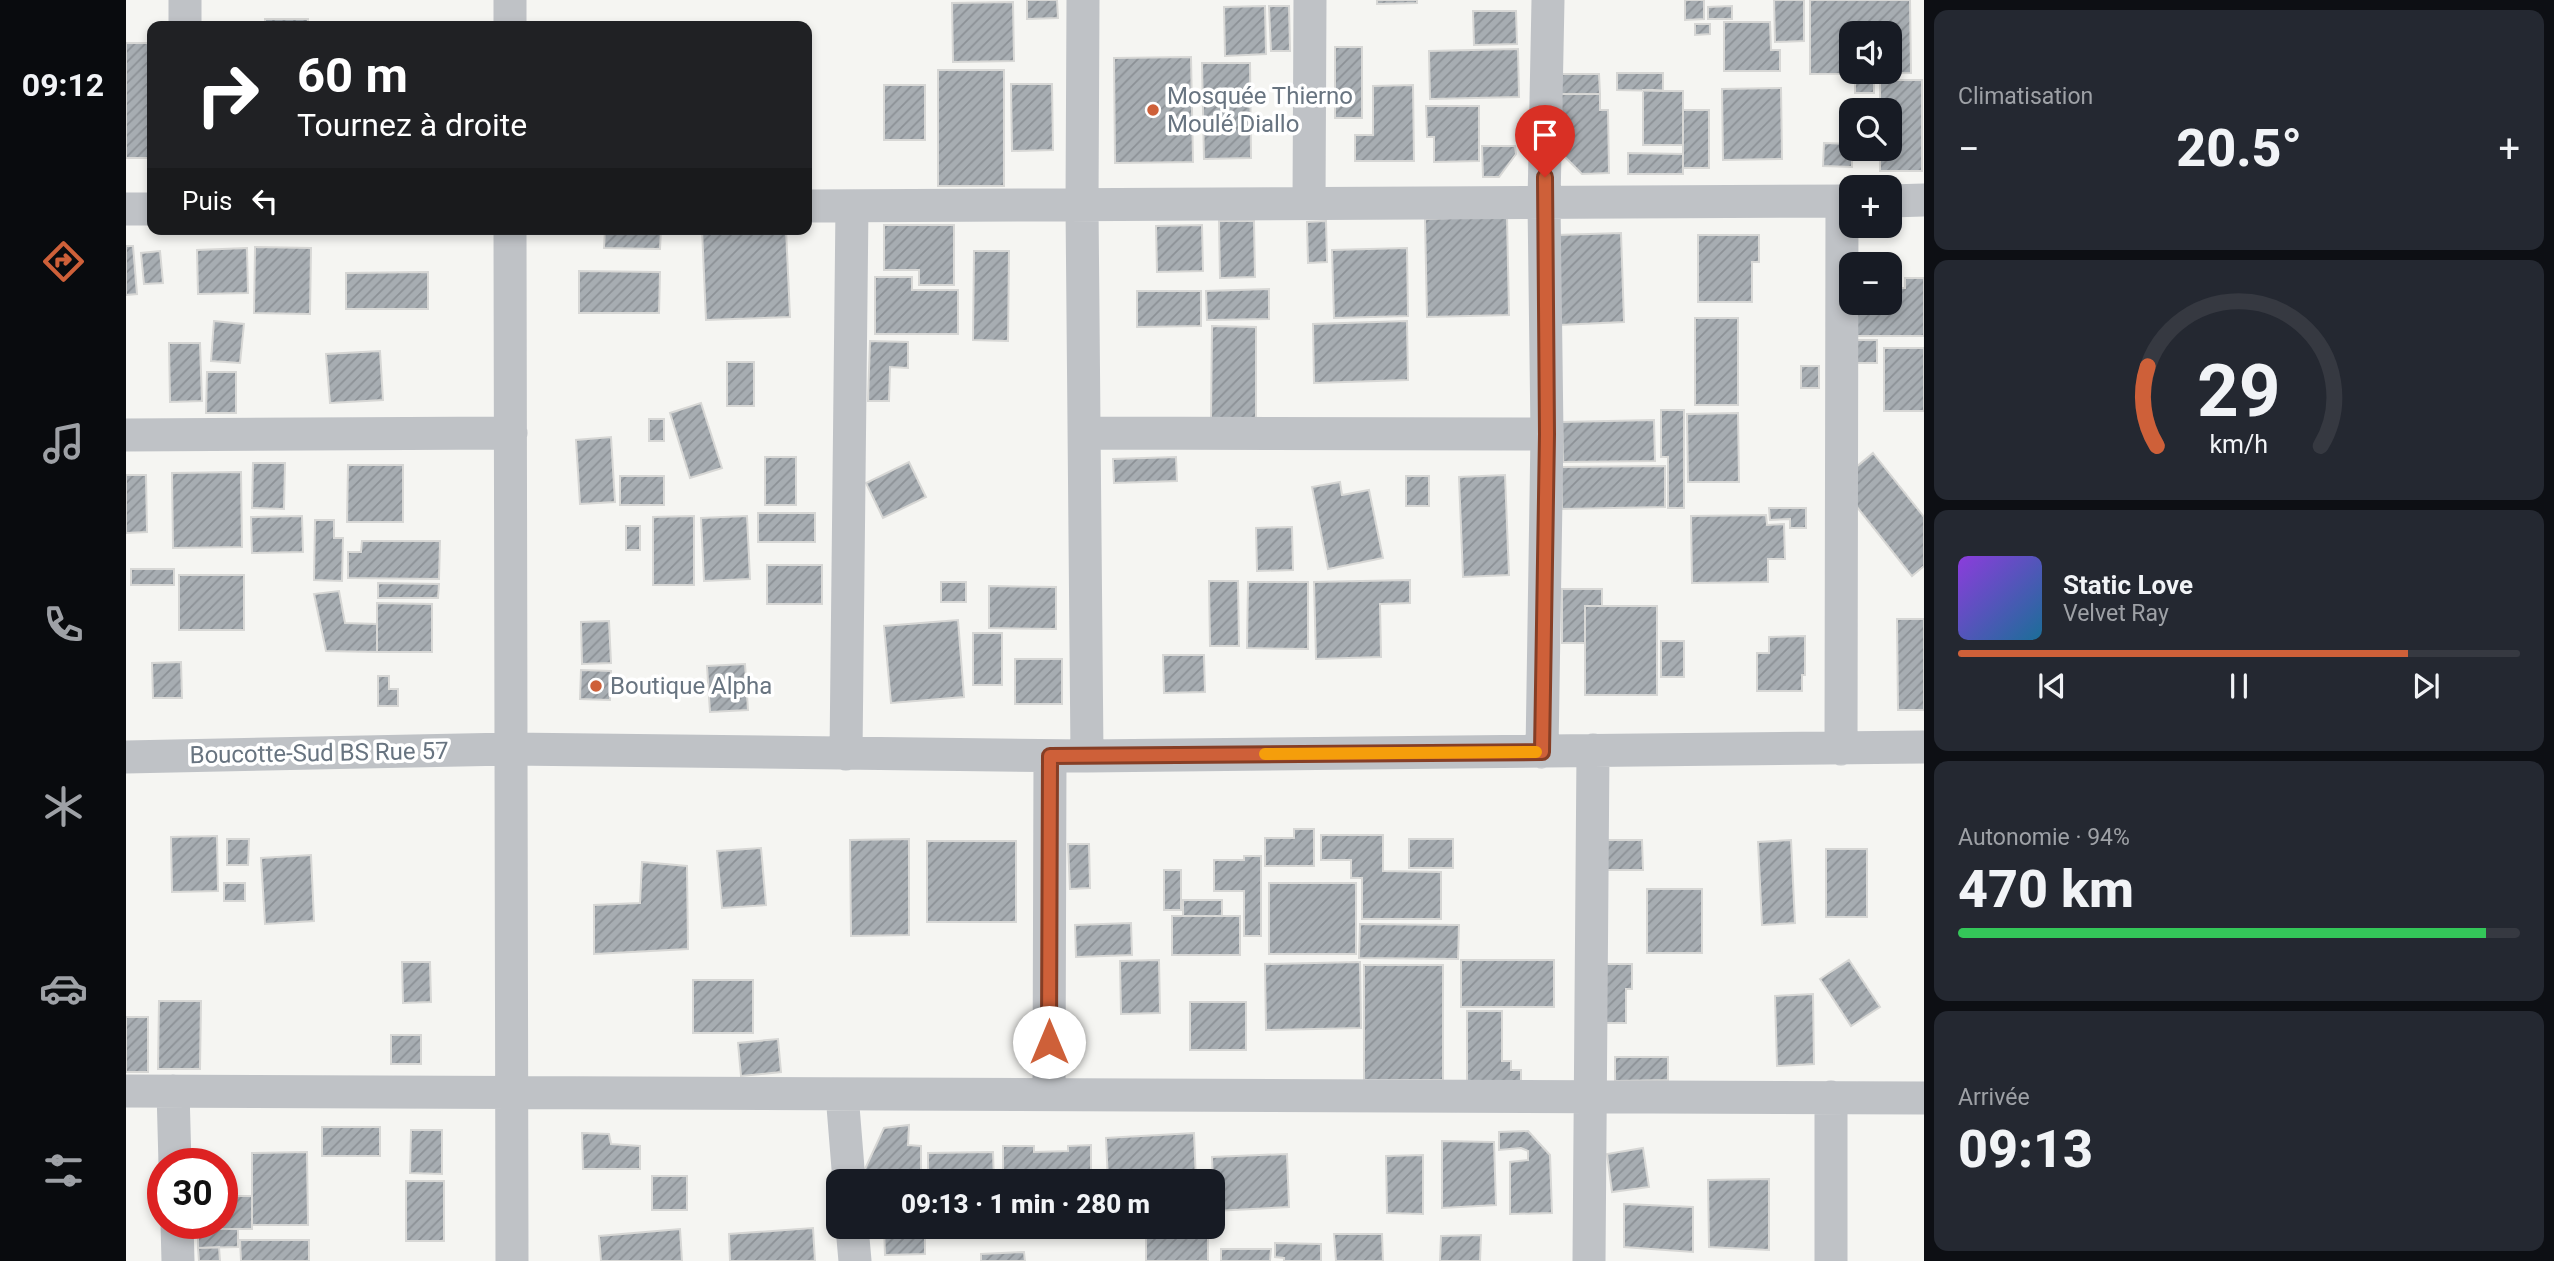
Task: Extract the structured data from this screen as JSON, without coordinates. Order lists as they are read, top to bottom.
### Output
{
  "streets": {
    "street": ["Boucotte-Sud BS Rue 57"]
  },
  "places": ["Mosquée Thierno Moulé Diallo", "Boutique Alpha"],
  "page": {
    "tabs": "09:12",
    "tile": [
      "Climatisation",
      ["Autonomie · 94%", "470 km"],
      ["Arrivée", "09:13"]
    ],
    "map_buttons": ["+", "−"],
    "turn": ["60 m", "Tournez à droite"],
    "heat": ["−", "20.5°", "+"],
    "then": "Puis",
    "song": ["Static Love", "Velvet Ray"],
    "limit": "30",
    "trip": "09:13 · 1 min · 280 m",
    "gauge": ["29", "km/h"]
  }
}
